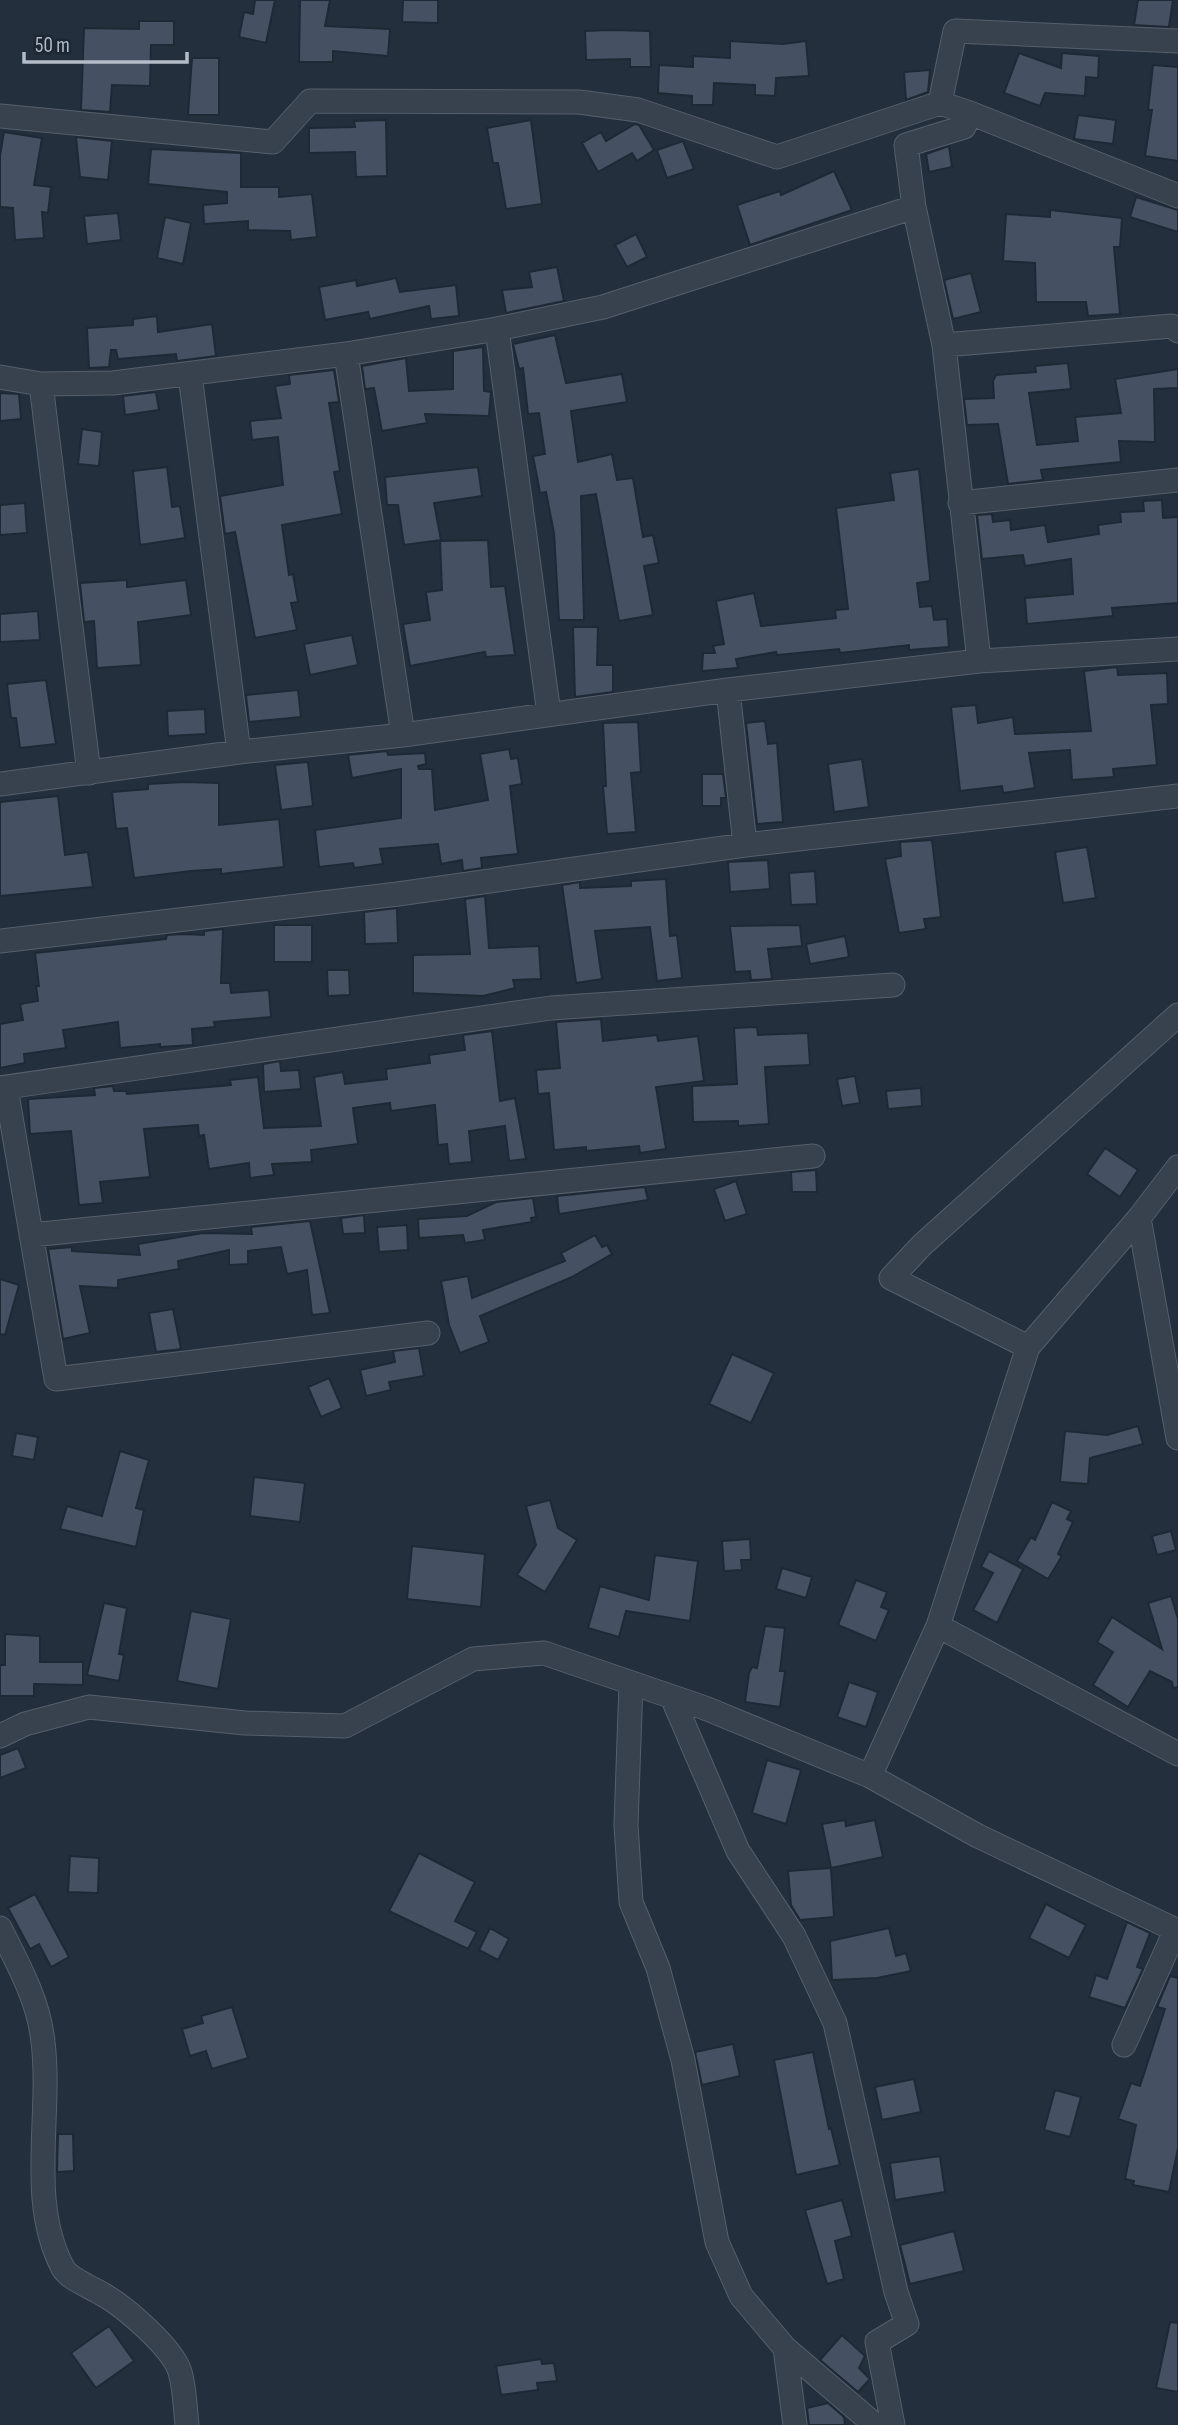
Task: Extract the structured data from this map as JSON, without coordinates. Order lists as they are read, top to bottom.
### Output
{
  "scale_bar": "50 m"
}
